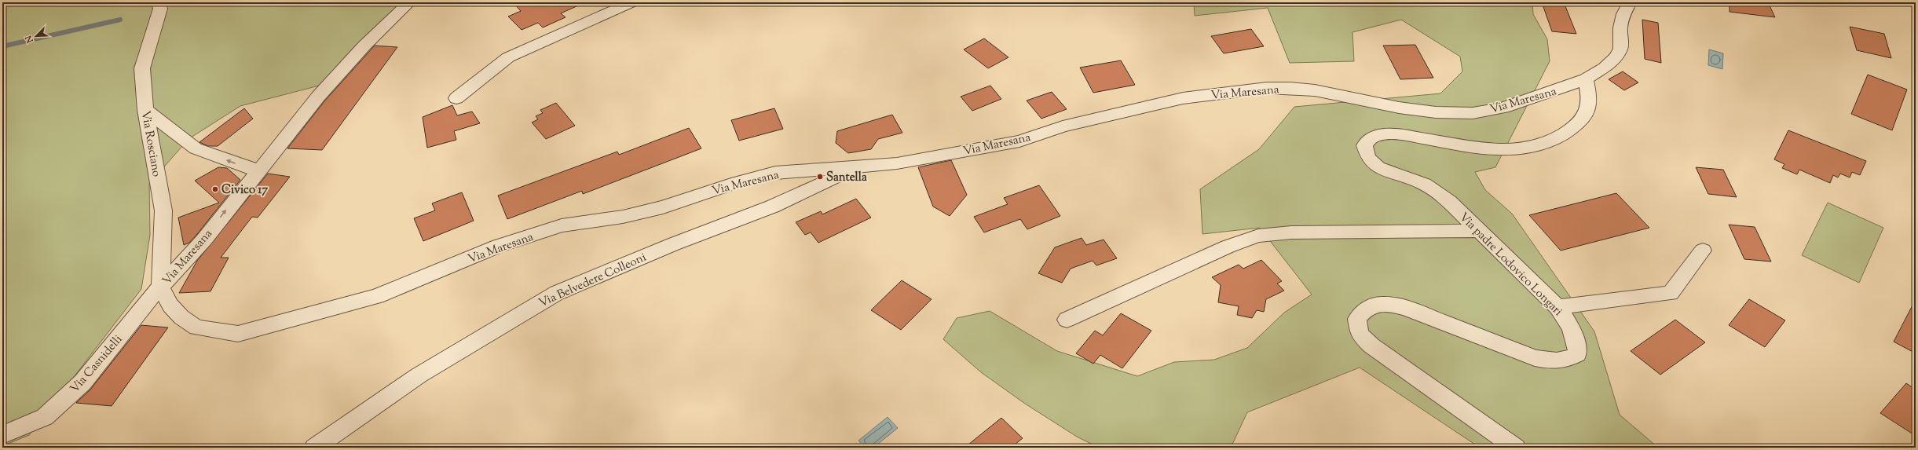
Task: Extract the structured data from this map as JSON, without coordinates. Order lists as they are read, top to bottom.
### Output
{
  "streets": {
    "street": [
      "Via Maresana",
      "Via Rosciano",
      "Via padre Lodovico Longari",
      "Via Belvedere Colleoni",
      "Via Casnidelli"
    ]
  },
  "crossings": [
    ["Via Maresana", "Via Rosciano"],
    ["Via Maresana", "Via padre Lodovico Longari"],
    ["Via Maresana", "Via Belvedere Colleoni"],
    ["Via Maresana", "Via Casnidelli"],
    ["Via Rosciano", "Via Casnidelli"]
  ],
  "places": ["Santella", "Civico 17"],
  "north": "bottom left"
}
